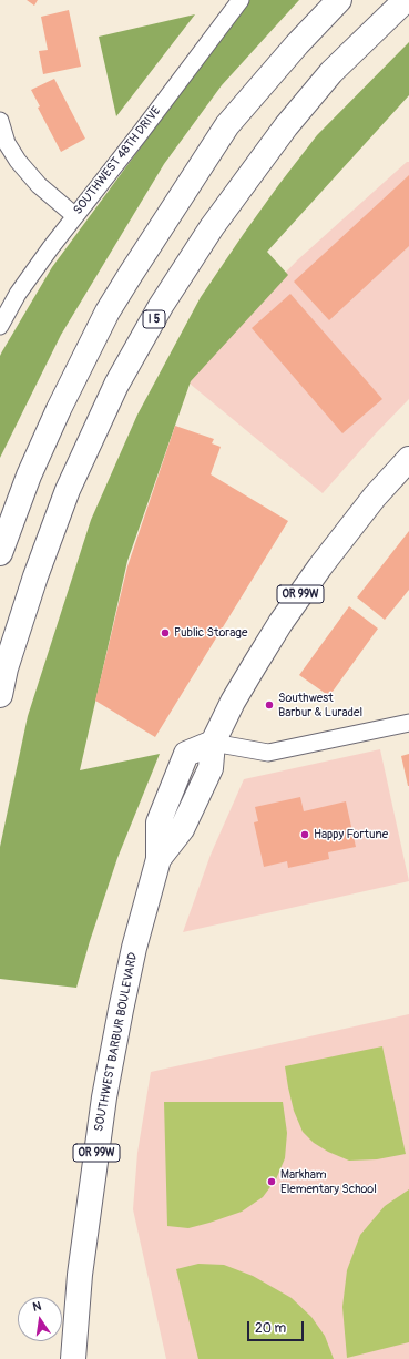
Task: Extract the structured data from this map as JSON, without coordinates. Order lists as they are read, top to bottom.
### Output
{
  "streets": {
    "main road": ["I 5", "OR 99W", "SOUTHWEST BARBUR BOULEVARD"],
    "street": ["SOUTHWEST 48TH DRIVE"]
  },
  "crossings": [
    ["OR 99W", "SOUTHWEST BARBUR BOULEVARD"]
  ],
  "places": [
    "Public Storage",
    "Southwest Barbur & Luradel",
    "Happy Fortune",
    "Markham Elementary School"
  ],
  "scale_bar": "20 m",
  "north": "top"
}
